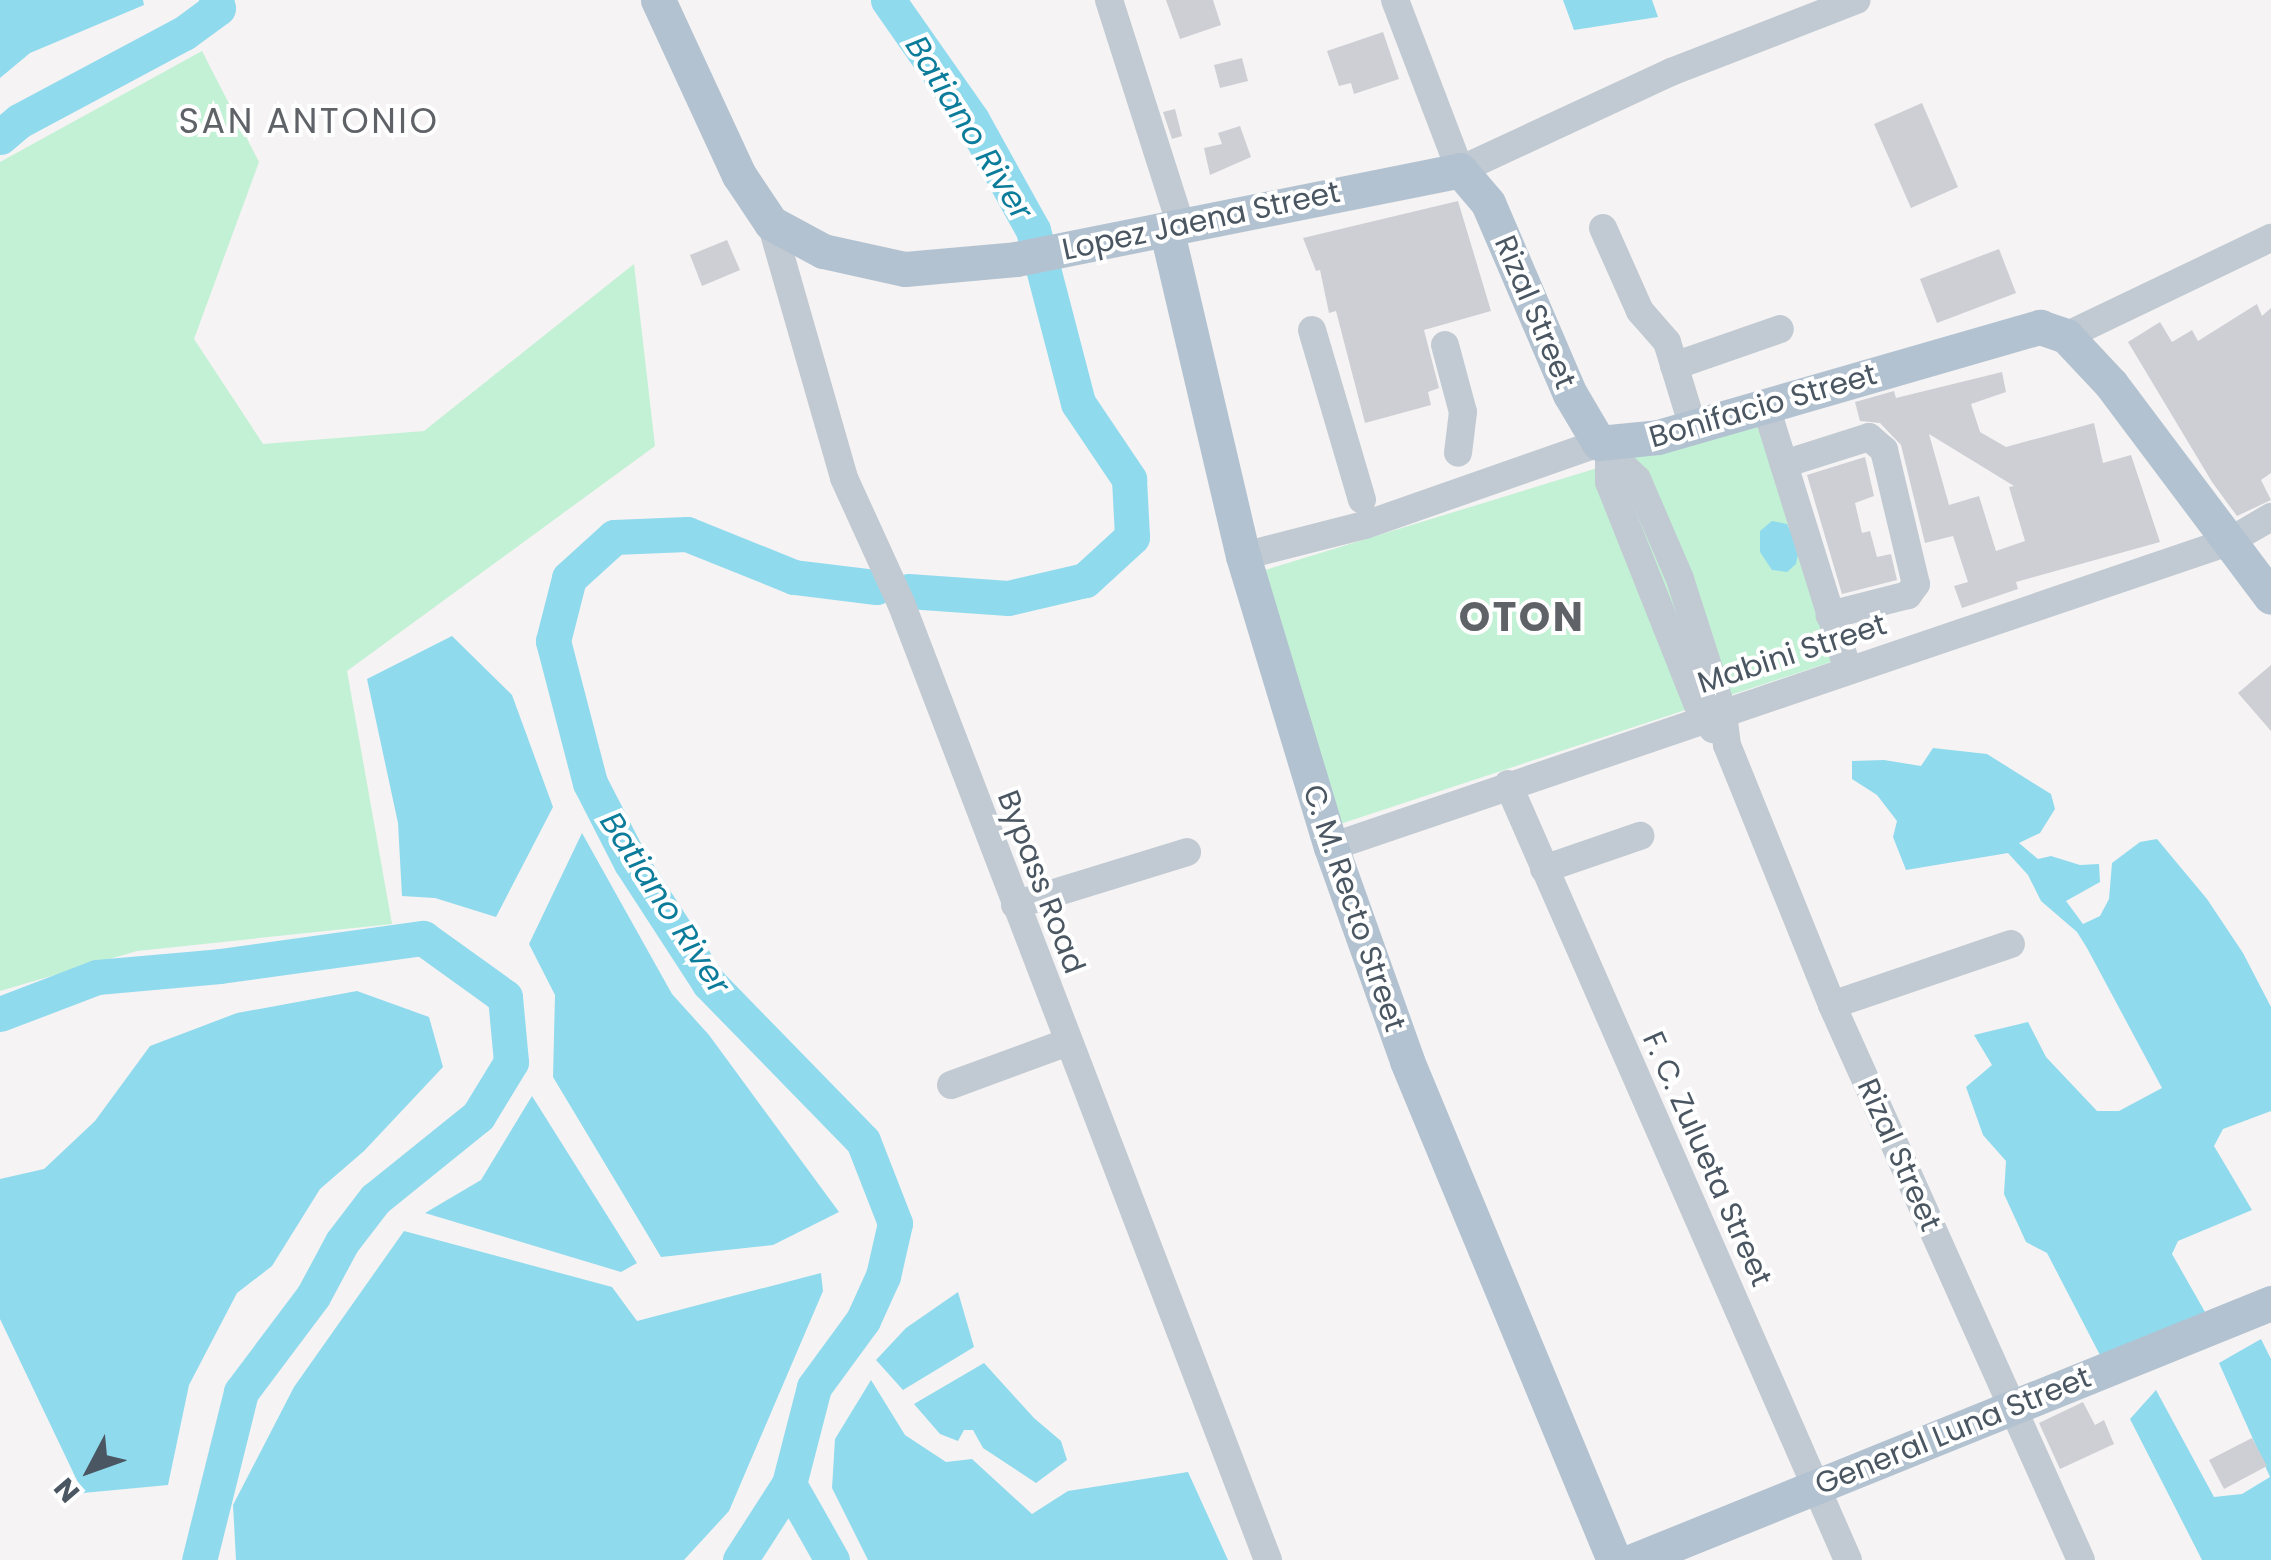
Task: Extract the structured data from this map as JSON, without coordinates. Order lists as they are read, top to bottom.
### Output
{
  "streets": {
    "main road": [
      "Lopez Jaena Street",
      "Rizal Street",
      "Bonifacio Street",
      "C. M. Recto Street",
      "General Luna Street"
    ],
    "street": ["Mabini Street", "Bypass Road", "F. C. Zulueta Street"]
  },
  "crossings": [
    ["Lopez Jaena Street", "Rizal Street"],
    ["Lopez Jaena Street", "Bypass Road"],
    ["Lopez Jaena Street", "C. M. Recto Street"],
    ["Rizal Street", "Bonifacio Street"],
    ["Rizal Street", "Mabini Street"],
    ["Rizal Street", "General Luna Street"],
    ["Bonifacio Street", "C. M. Recto Street"],
    ["Mabini Street", "C. M. Recto Street"],
    ["Mabini Street", "F. C. Zulueta Street"],
    ["F. C. Zulueta Street", "General Luna Street"]
  ],
  "districts": ["SAN ANTONIO", "OTON"],
  "water": ["Batiano River"],
  "north": "bottom left"
}
